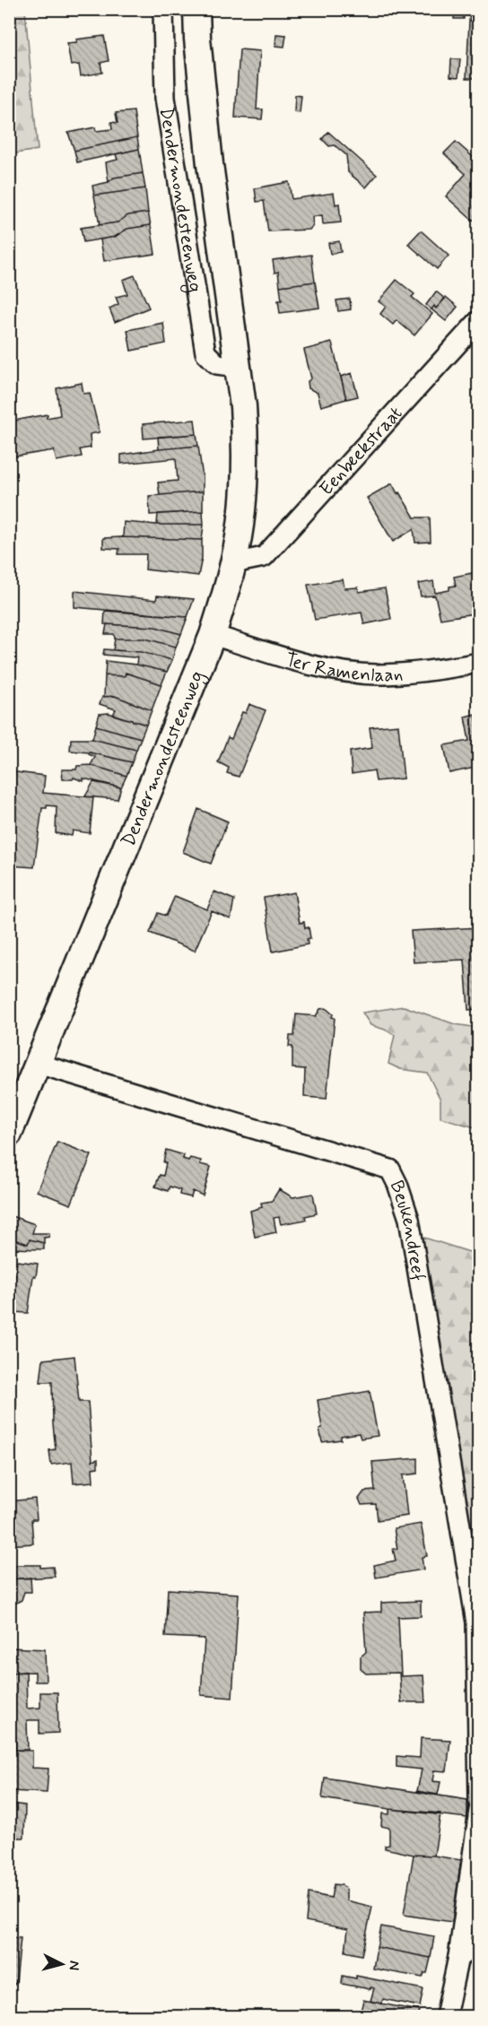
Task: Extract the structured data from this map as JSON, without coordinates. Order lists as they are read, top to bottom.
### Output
{
  "streets": {
    "main road": ["Dendermondesteenweg"],
    "street": ["Eenbeekstraat", "Ter Ramenlaan", "Beukendreef"]
  },
  "crossings": [
    ["Dendermondesteenweg", "Eenbeekstraat"],
    ["Dendermondesteenweg", "Ter Ramenlaan"],
    ["Dendermondesteenweg", "Beukendreef"]
  ],
  "north": "right"
}
